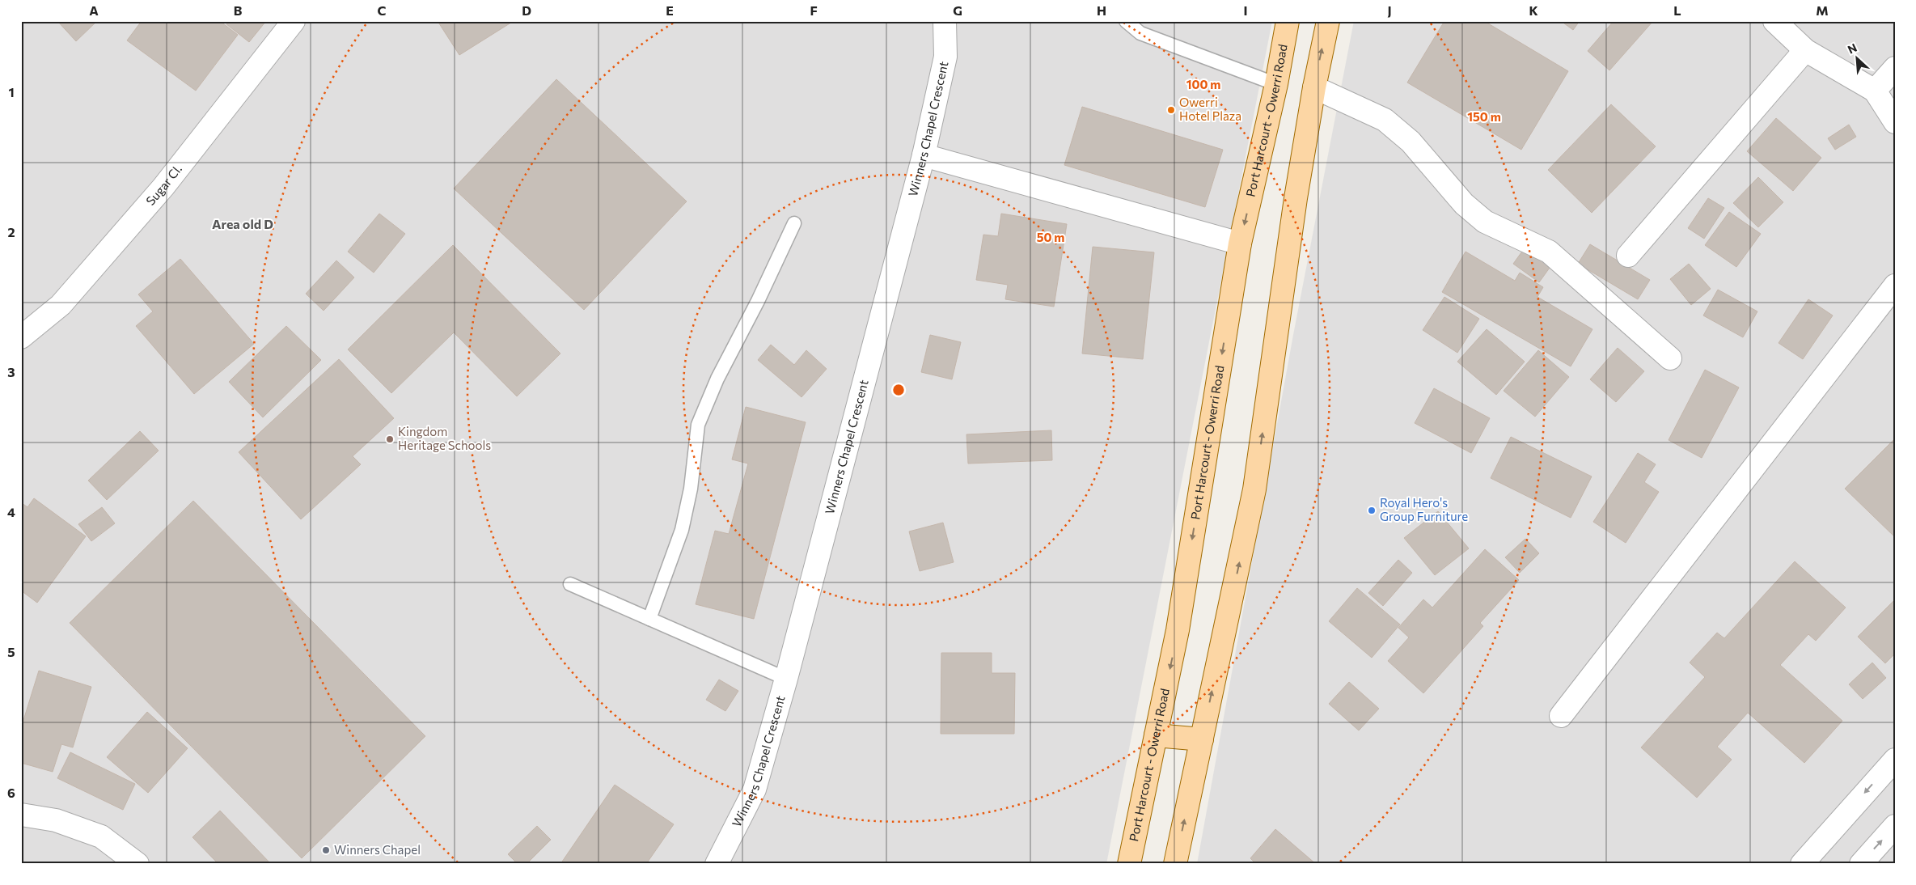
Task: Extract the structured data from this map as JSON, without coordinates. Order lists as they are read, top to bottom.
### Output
{
  "streets": {
    "main road": ["Port Harcourt - Owerri Road"],
    "street": ["Winners Chapel Crescent", "Sugar Cl."]
  },
  "districts": ["Area old D"],
  "places": [
    "Owerri Hotel Plaza",
    "Kingdom Heritage Schools",
    "Royal Hero's Group Furniture",
    "Winners Chapel"
  ],
  "north": "top left",
  "grid": {
    "columns": [
      "A",
      "B",
      "C",
      "D",
      "E",
      "F",
      "G",
      "H",
      "I",
      "J",
      "K",
      "L",
      "M"
    ],
    "rows": [
      "1",
      "2",
      "3",
      "4",
      "5",
      "6"
    ]
  },
  "rings": ["100 m", "150 m", "50 m"]
}
